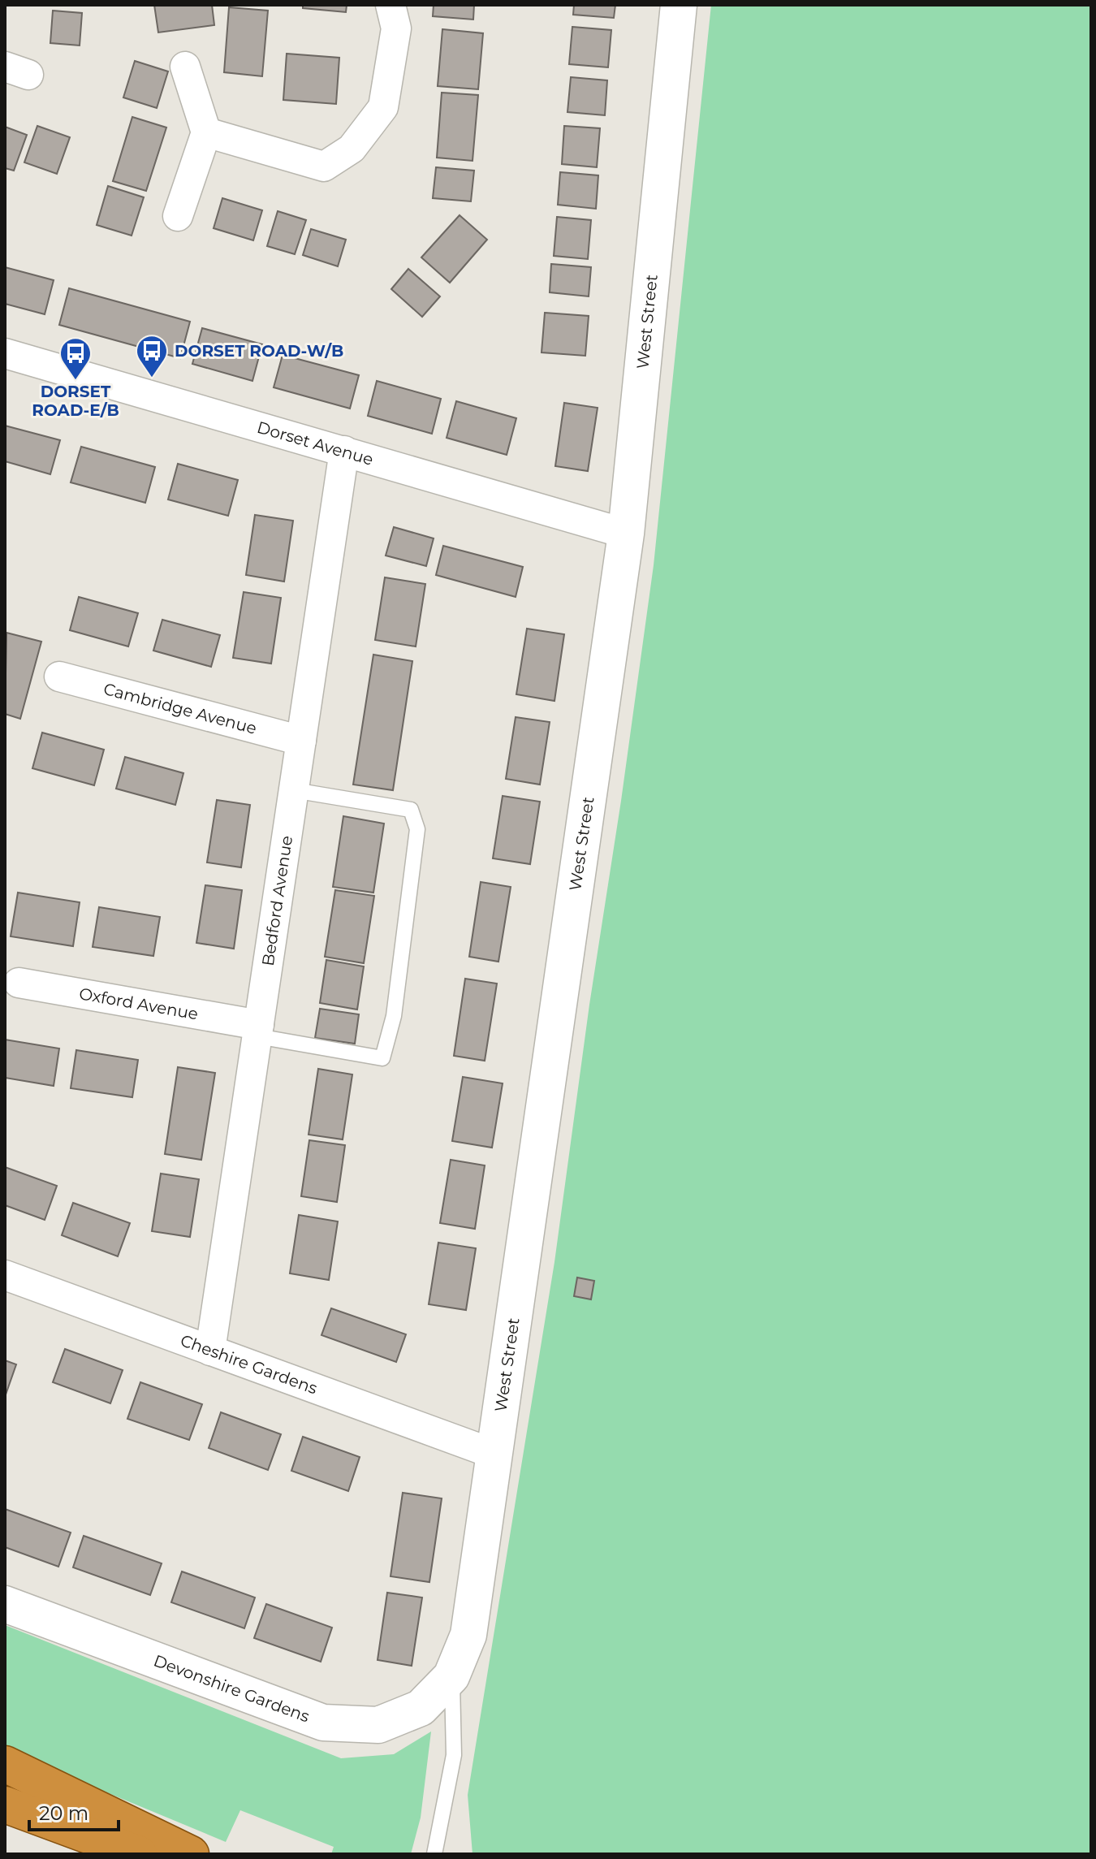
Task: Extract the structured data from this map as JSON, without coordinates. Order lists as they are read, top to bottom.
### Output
{
  "streets": {
    "street": [
      "West Street",
      "Dorset Avenue",
      "Cambridge Avenue",
      "Bedford Avenue",
      "Oxford Avenue",
      "Cheshire Gardens",
      "Devonshire Gardens"
    ]
  },
  "crossings": [
    ["West Street", "Dorset Avenue"],
    ["West Street", "Cheshire Gardens"],
    ["West Street", "Devonshire Gardens"],
    ["Dorset Avenue", "Bedford Avenue"],
    ["Cambridge Avenue", "Bedford Avenue"],
    ["Bedford Avenue", "Oxford Avenue"],
    ["Bedford Avenue", "Cheshire Gardens"]
  ],
  "places": {
    "bus stop": ["DORSET ROAD-W/B", "DORSET ROAD-E/B"]
  },
  "scale_bar": "20 m"
}
